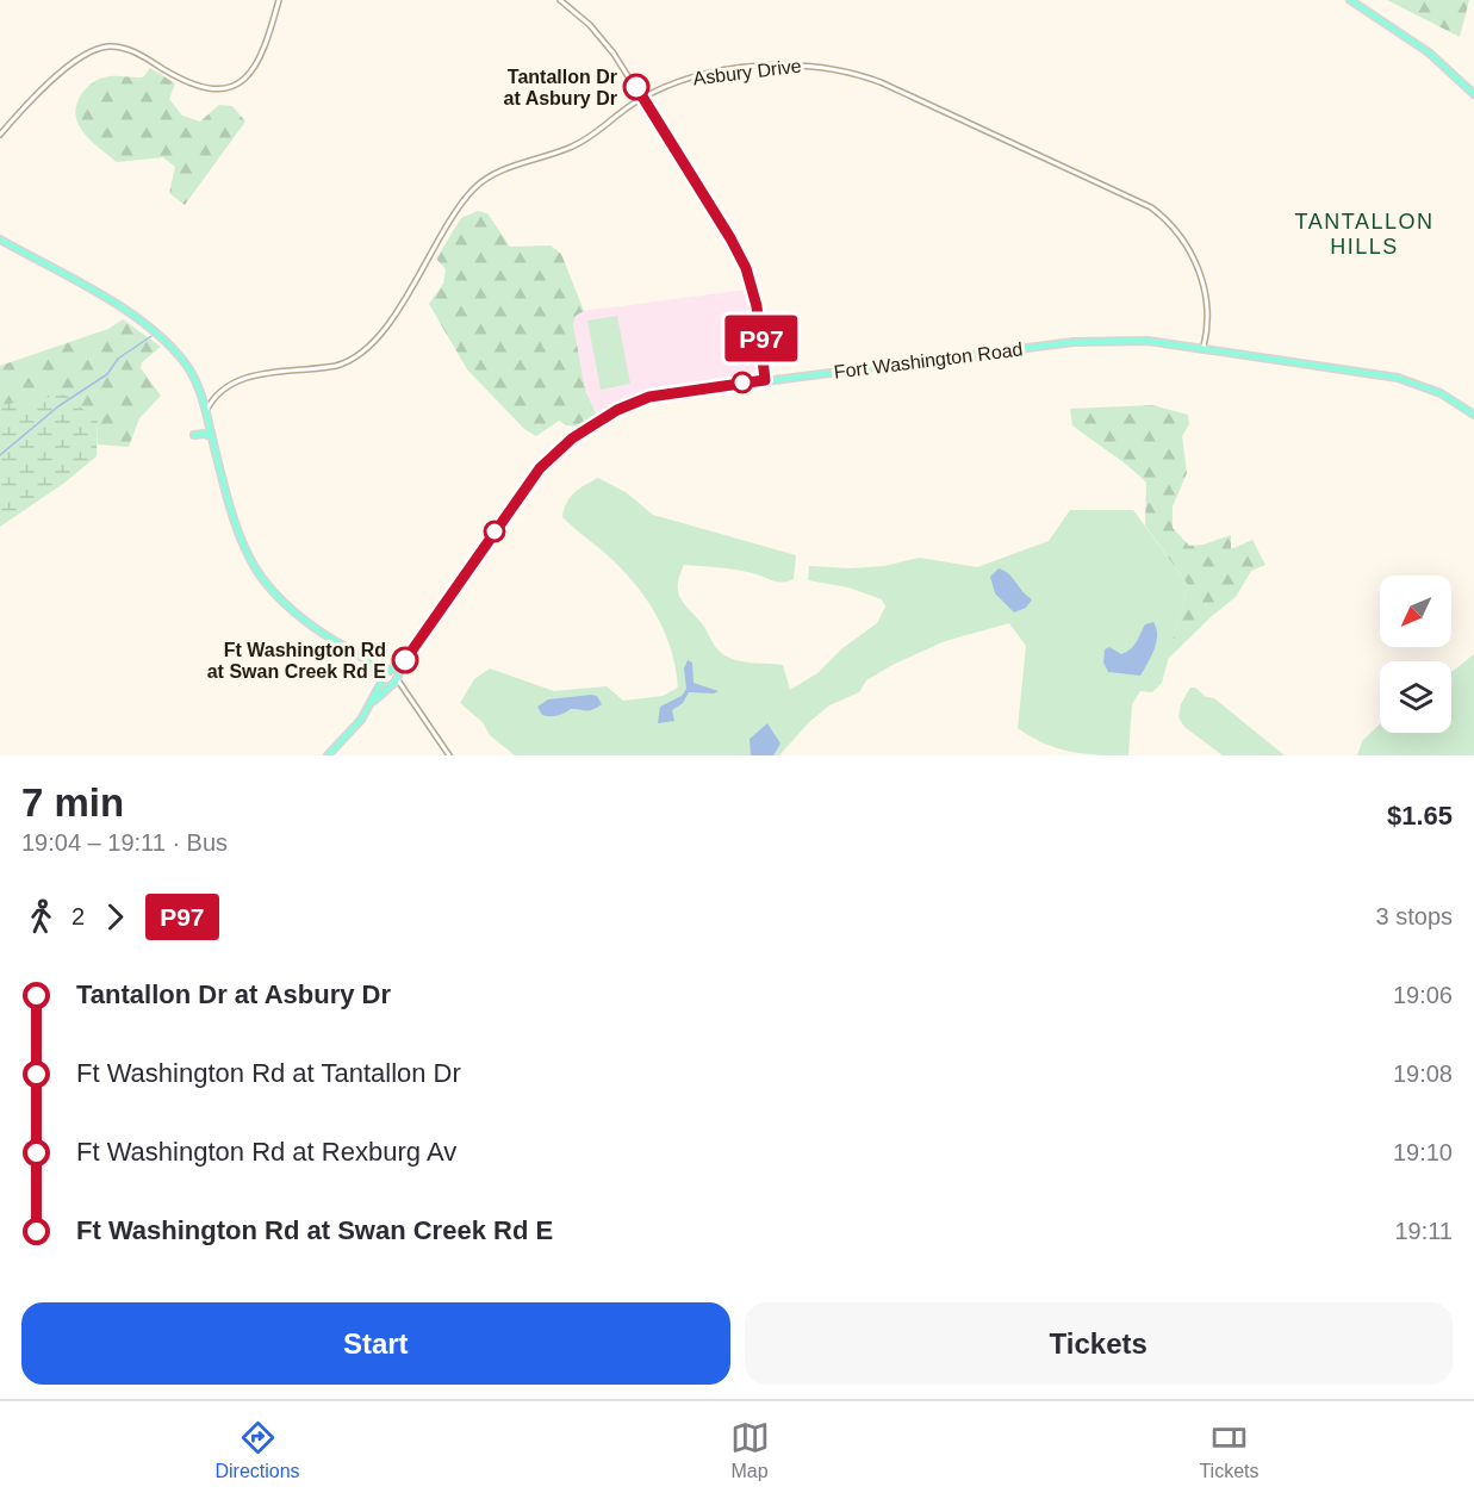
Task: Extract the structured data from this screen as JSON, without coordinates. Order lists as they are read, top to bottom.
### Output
{
  "streets": {
    "main road": ["Fort Washington Road"],
    "street": ["Asbury Drive"]
  },
  "crossings": [
    ["Asbury Drive", "Fort Washington Road"]
  ],
  "districts": ["TANTALLON HILLS"],
  "places": ["Tantallon Dr at Asbury Dr", "Ft Washington Rd at Swan Creek Rd E"],
  "lines": ["bus line P97"],
  "north": "bottom left",
  "page": {
    "on_map": "P97",
    "heading": ["7 min", "19:04 – 19:11 · Bus", "$1.65"],
    "legs": ["2", "P97", "3 stops"],
    "list": [
      {
        "name": "Tantallon Dr at Asbury Dr",
        "value": "19:06"
      },
      {
        "name": "Ft Washington Rd at Tantallon Dr",
        "value": "19:08"
      },
      {
        "name": "Ft Washington Rd at Rexburg Av",
        "value": "19:10"
      },
      {
        "name": "Ft Washington Rd at Swan Creek Rd E",
        "value": "19:11"
      }
    ],
    "buttons": ["Start", "Tickets"],
    "tabs": ["Directions", "Map", "Tickets"]
  }
}
